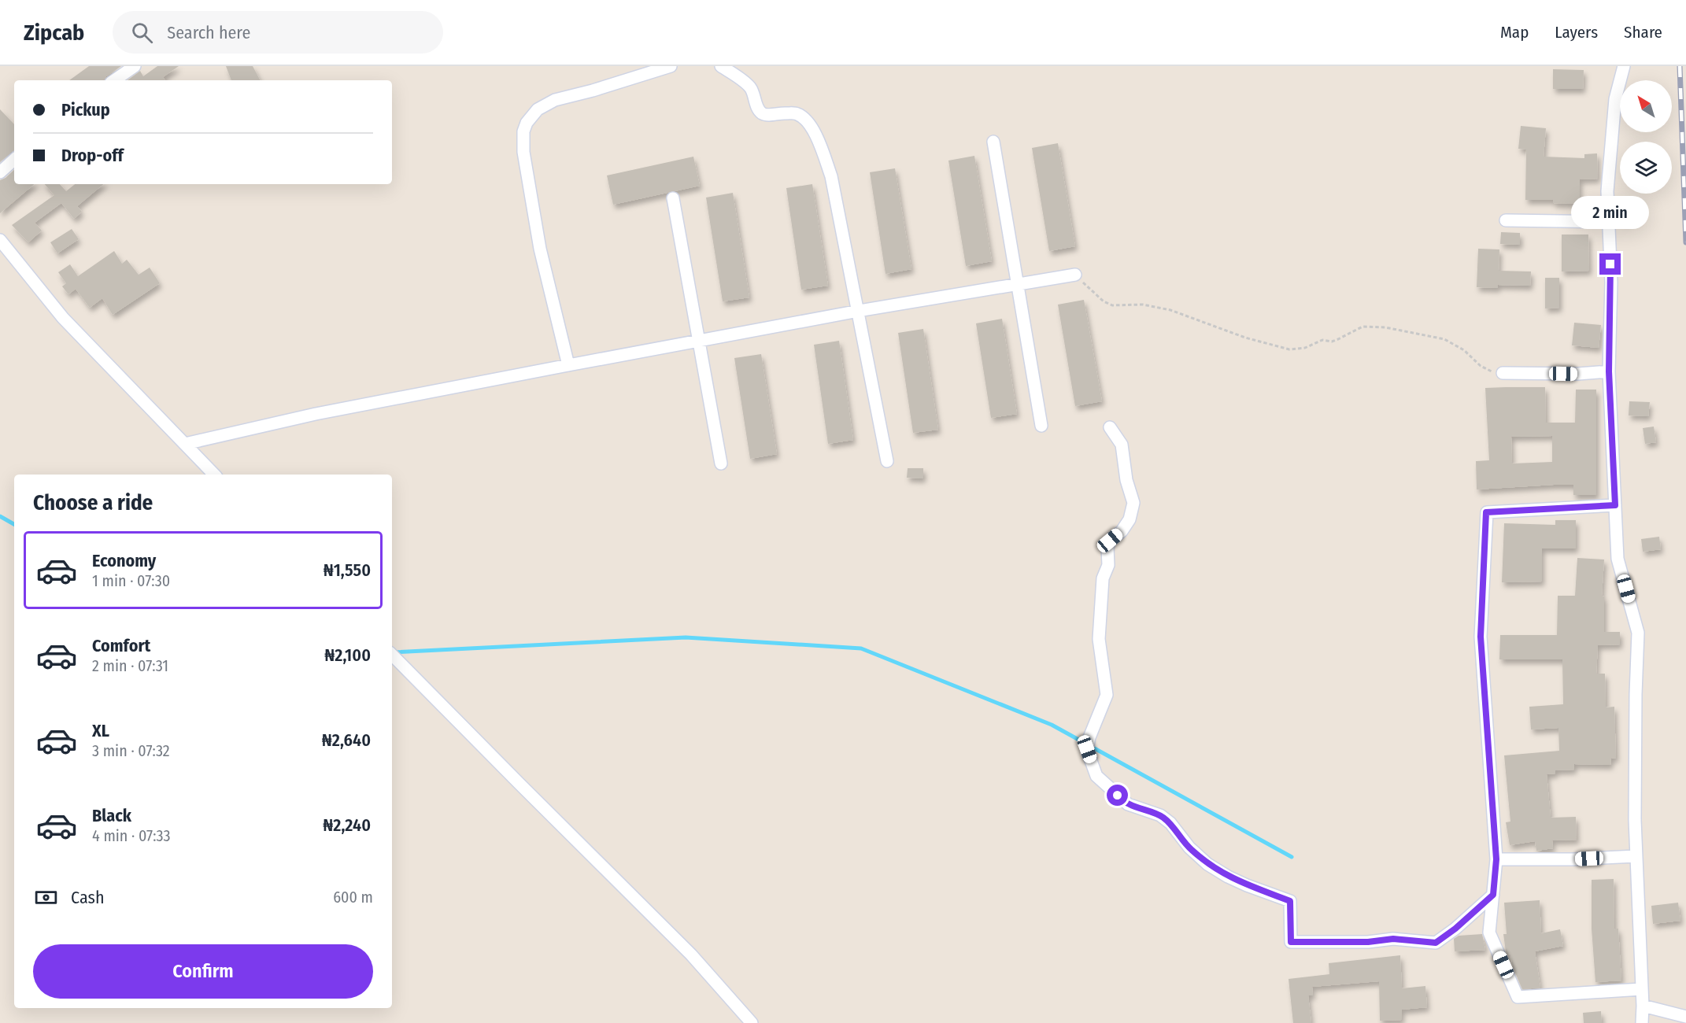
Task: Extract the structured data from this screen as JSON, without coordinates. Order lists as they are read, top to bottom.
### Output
{
  "north": "top left",
  "page": {
    "header": "Zipcab",
    "search": "Search here",
    "nav": ["Map", "Layers", "Share"],
    "banner": ["Pickup", "Drop-off"],
    "bubble": "2 min",
    "heading": "Choose a ride",
    "list": [
      {
        "name": "Economy",
        "note": "1 min · 07:30",
        "value": "₦1,550"
      },
      {
        "name": "Comfort",
        "note": "2 min · 07:31",
        "value": "₦2,100"
      },
      {
        "name": "XL",
        "note": "3 min · 07:32",
        "value": "₦2,640"
      },
      {
        "name": "Black",
        "note": "4 min · 07:33",
        "value": "₦2,240"
      }
    ],
    "pay": ["Cash", "600 m"],
    "buttons": "Confirm"
  }
}
